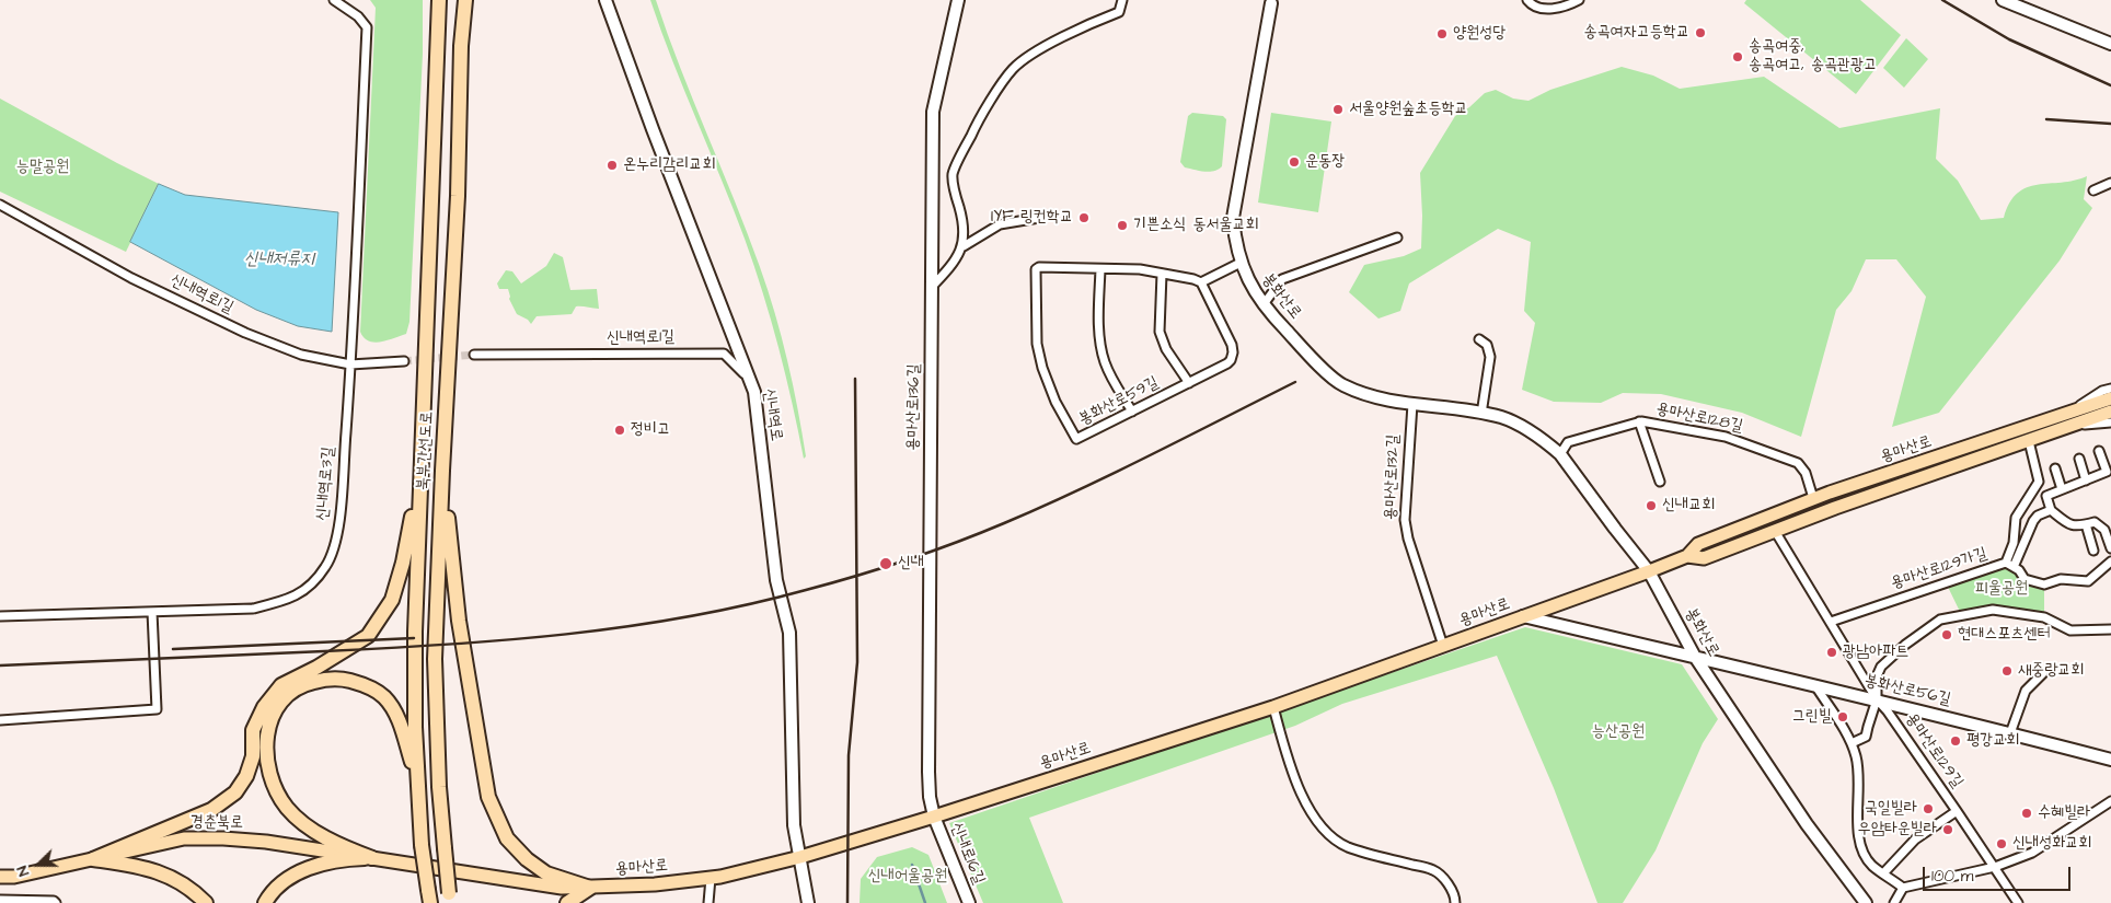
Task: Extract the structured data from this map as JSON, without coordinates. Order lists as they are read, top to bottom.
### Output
{
  "streets": {
    "highway": ["북부간선도로"],
    "main road": ["용마산로", "경춘북로"],
    "street": [
      "신내역로1길",
      "봉화산로",
      "봉화산로59길",
      "용마산로136길",
      "신내역로",
      "용마산로128길",
      "용마산로132길",
      "신내역로3길",
      "용마산로129가길",
      "봉화산로56길",
      "용마산로129길",
      "신내로16길"
    ]
  },
  "crossings": [
    ["신내역로1길", "신내역로"],
    ["신내역로1길", "신내역로3길"],
    ["봉화산로", "용마산로128길"],
    ["봉화산로", "용마산로"],
    ["봉화산로", "용마산로132길"],
    ["봉화산로", "봉화산로56길"],
    ["용마산로136길", "용마산로"],
    ["용마산로136길", "신내로16길"],
    ["신내역로", "용마산로"],
    ["용마산로128길", "용마산로"],
    ["용마산로", "용마산로132길"],
    ["용마산로", "봉화산로56길"],
    ["용마산로", "용마산로129길"],
    ["용마산로", "경춘북로"],
    ["용마산로", "신내로16길"],
    ["용마산로129가길", "용마산로129길"],
    ["봉화산로56길", "용마산로129길"]
  ],
  "water": ["신내저류지"],
  "parks": [
    "능말공원",
    "피울공원",
    "능산공원",
    "신내어울공원"
  ],
  "places": [
    "송곡여자고등학교",
    "양원성당",
    "송곡여중, 송곡여고, 송곡관광고",
    "서울양원숲초등학교",
    "운동장",
    "온누리감리교회",
    "IYF 링컨학교",
    "기쁜소식 동서울교회",
    "정비고",
    "신내교회",
    "신내",
    "현대스포츠센터",
    "광남아파트",
    "새중랑교회",
    "그린빌",
    "평강교회",
    "국일빌라",
    "수혜빌라",
    "우암타운빌라",
    "신내성화교회"
  ],
  "scale_bar": "100 m",
  "north": "left"
}
